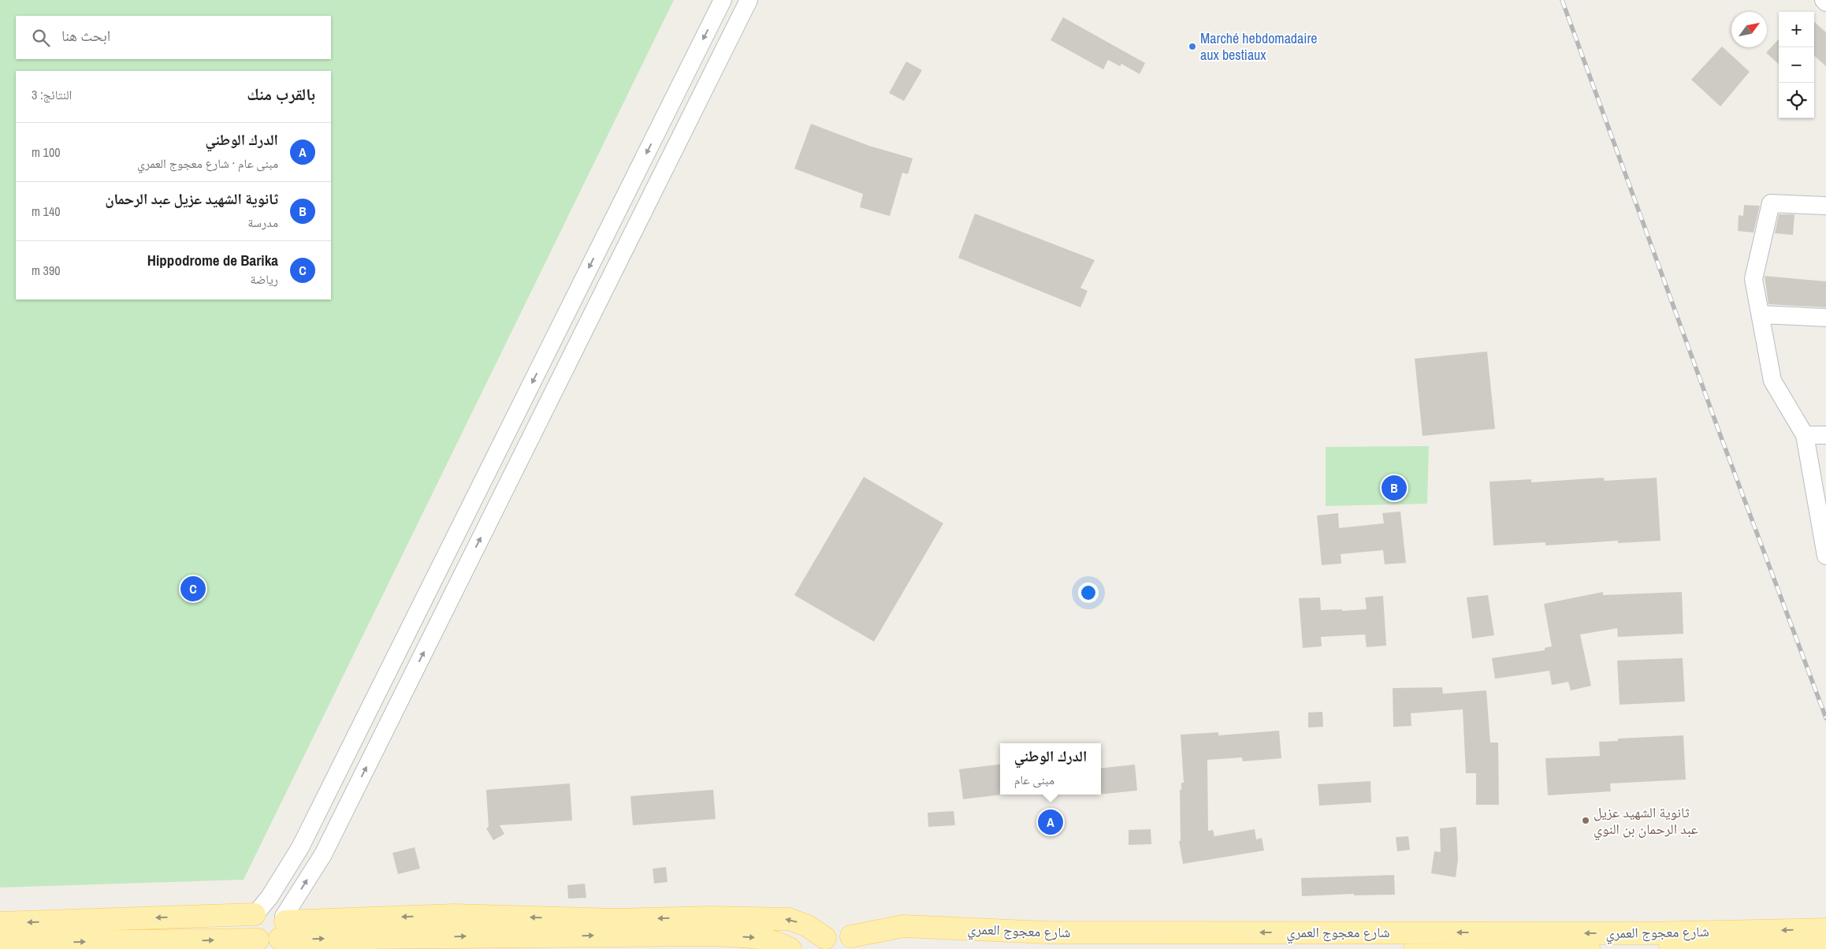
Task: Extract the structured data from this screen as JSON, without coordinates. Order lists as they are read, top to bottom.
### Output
{
  "streets": {
    "main road": ["شارع معجوج العمري"]
  },
  "places": ["Marché hebdomadaire aux bestiaux", "ثانوية الشهيد عزيل عبد الرحمان بن النوي"],
  "north": "top right",
  "page": {
    "map_buttons": ["+", "−"],
    "search": "ابحث هنا",
    "heading": ["بالقرب منك", "النتائج: 3"],
    "list": [
      {
        "mark": "A",
        "name": "الدرك الوطني",
        "note": "مبنى عام · شارع معجوج العمري",
        "value": "100 m"
      },
      {
        "mark": "B",
        "name": "ثانوية الشهيد عزيل عبد الرحمان",
        "note": "مدرسة",
        "value": "140 m"
      },
      {
        "mark": "C",
        "name": "Hippodrome de Barika",
        "note": "رياضة",
        "value": "390 m"
      }
    ],
    "pins": ["B", "C", "A"],
    "popup": ["الدرك الوطني", "مبنى عام"]
  }
}
